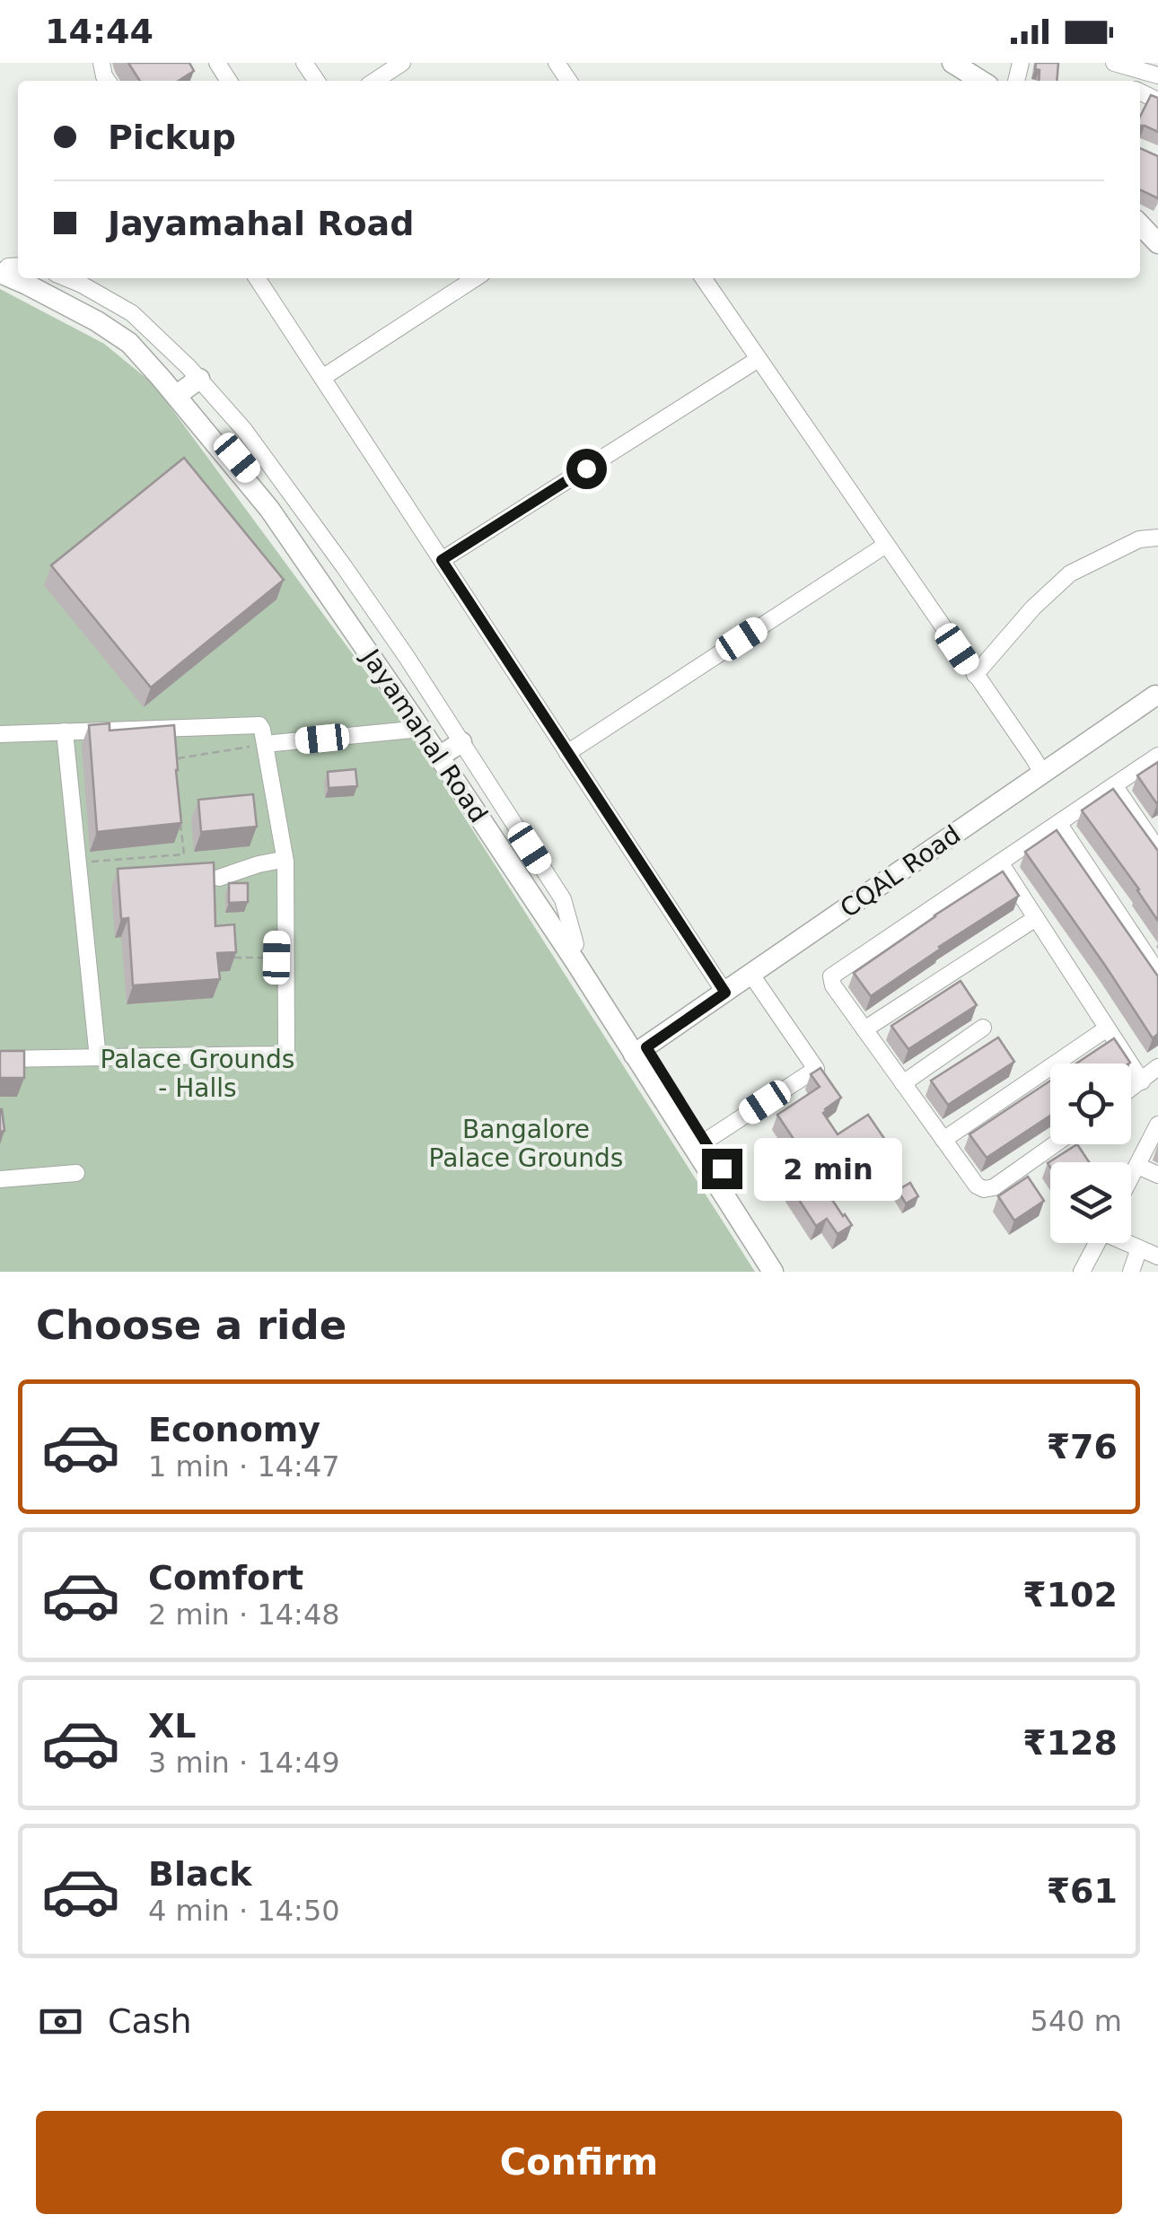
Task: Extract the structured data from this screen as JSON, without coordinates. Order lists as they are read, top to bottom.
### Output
{
  "streets": {
    "main road": ["Jayamahal Road", "CQAL Road"]
  },
  "crossings": [
    ["Jayamahal Road", "CQAL Road"]
  ],
  "parks": ["Palace Grounds - Halls", "Bangalore Palace Grounds"],
  "page": {
    "status": "14:44",
    "banner": ["Pickup", "Jayamahal Road"],
    "bubble": "2 min",
    "heading": "Choose a ride",
    "list": [
      {
        "name": "Economy",
        "note": "1 min · 14:47",
        "value": "₹76"
      },
      {
        "name": "Comfort",
        "note": "2 min · 14:48",
        "value": "₹102"
      },
      {
        "name": "XL",
        "note": "3 min · 14:49",
        "value": "₹128"
      },
      {
        "name": "Black",
        "note": "4 min · 14:50",
        "value": "₹61"
      }
    ],
    "pay": ["Cash", "540 m"],
    "buttons": "Confirm"
  }
}
